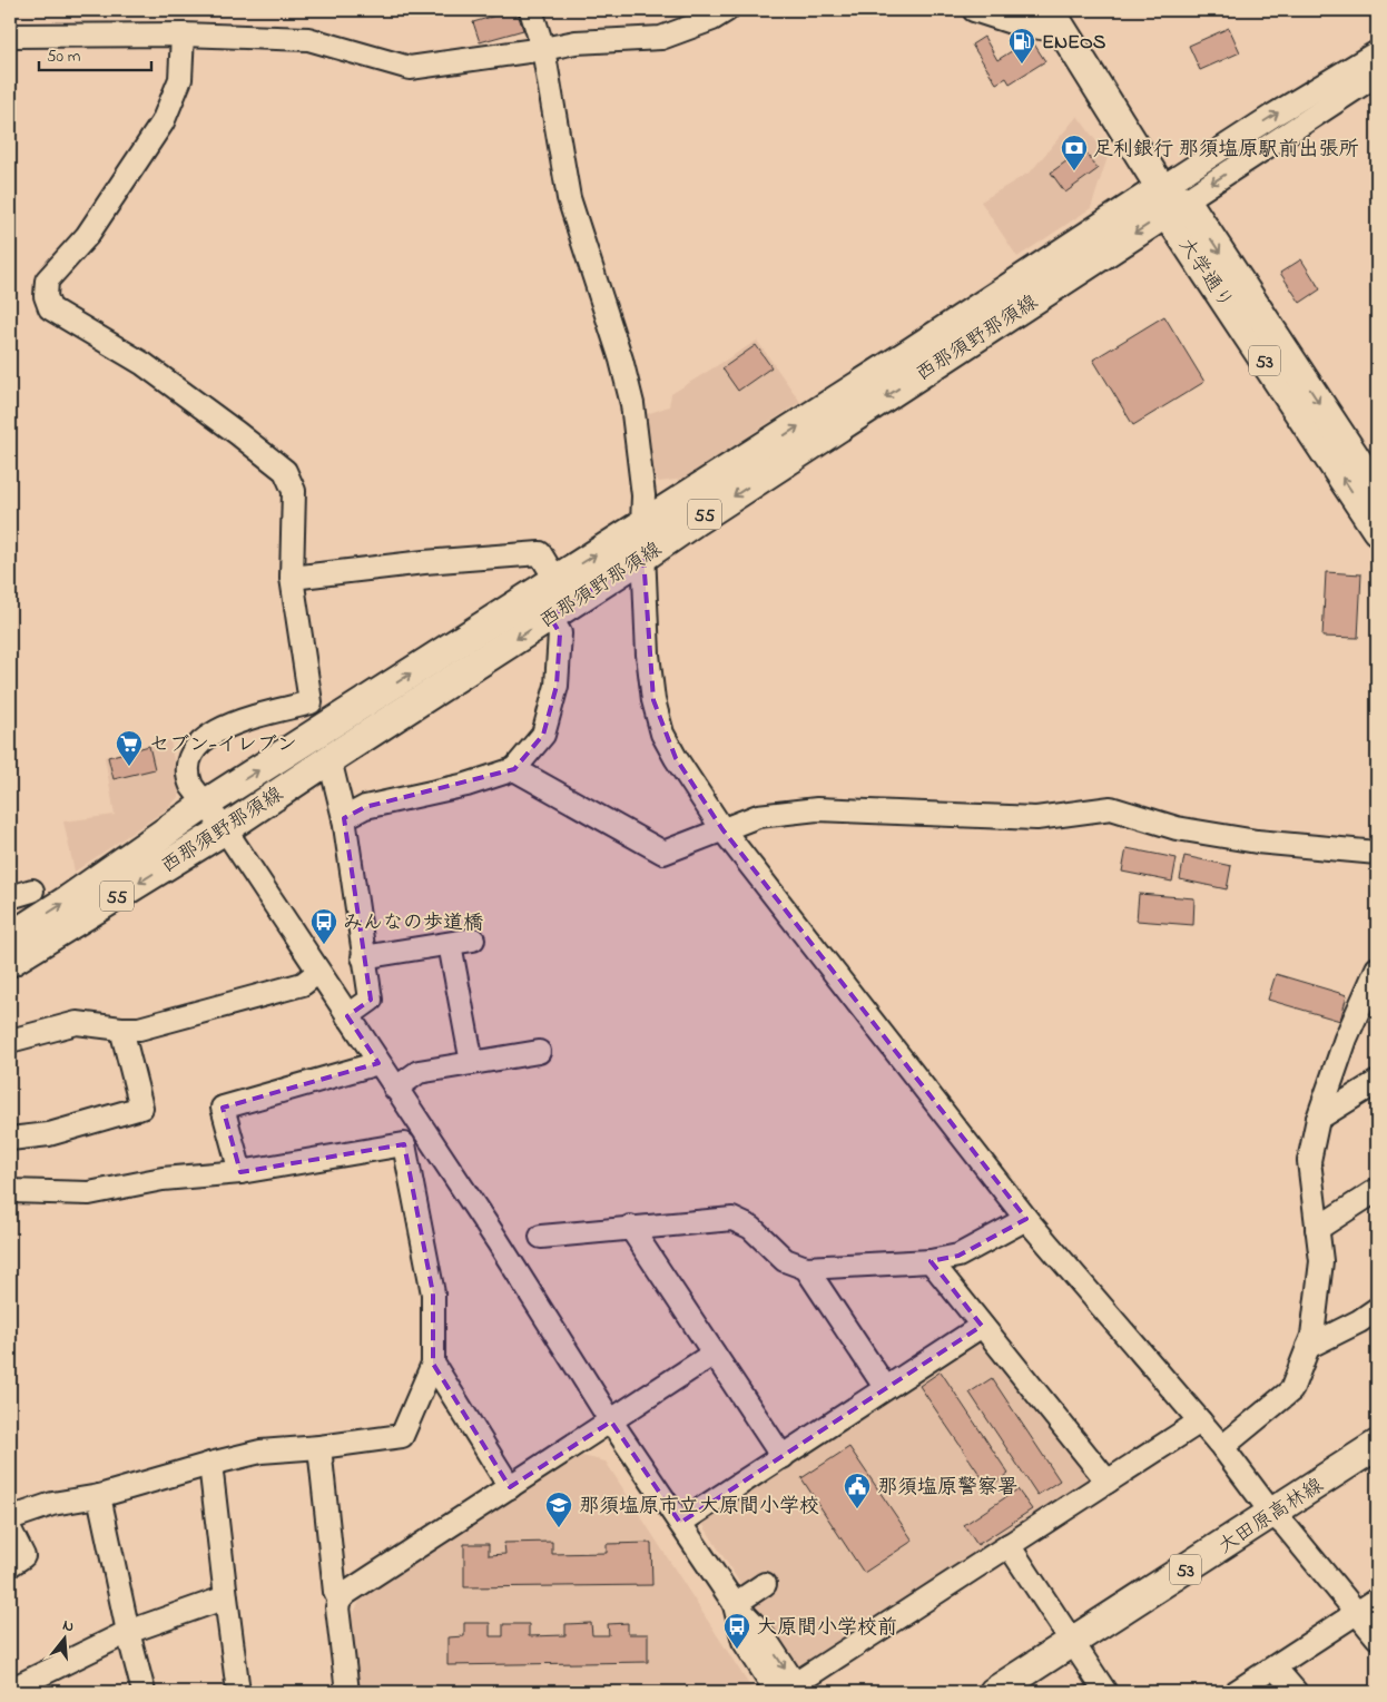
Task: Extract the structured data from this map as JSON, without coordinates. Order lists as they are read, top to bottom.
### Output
{
  "streets": {
    "main road": [
      "大学通り",
      "西那須野那須線",
      "53",
      "55",
      "大田原高林線"
    ]
  },
  "crossings": [
    ["大学通り", "西那須野那須線"]
  ],
  "places": {
    "fuel station": ["ENEOS"],
    "bank": ["足利銀行 那須塩原駅前出張所"],
    "supermarket": ["セブン-イレブン"],
    "bus stop": ["みんなの歩道橋", "大原間小学校前"],
    "public building": ["那須塩原警察署"],
    "school or university": ["那須塩原市立大原間小学校"]
  },
  "scale_bar": "50 m",
  "north": "top"
}
